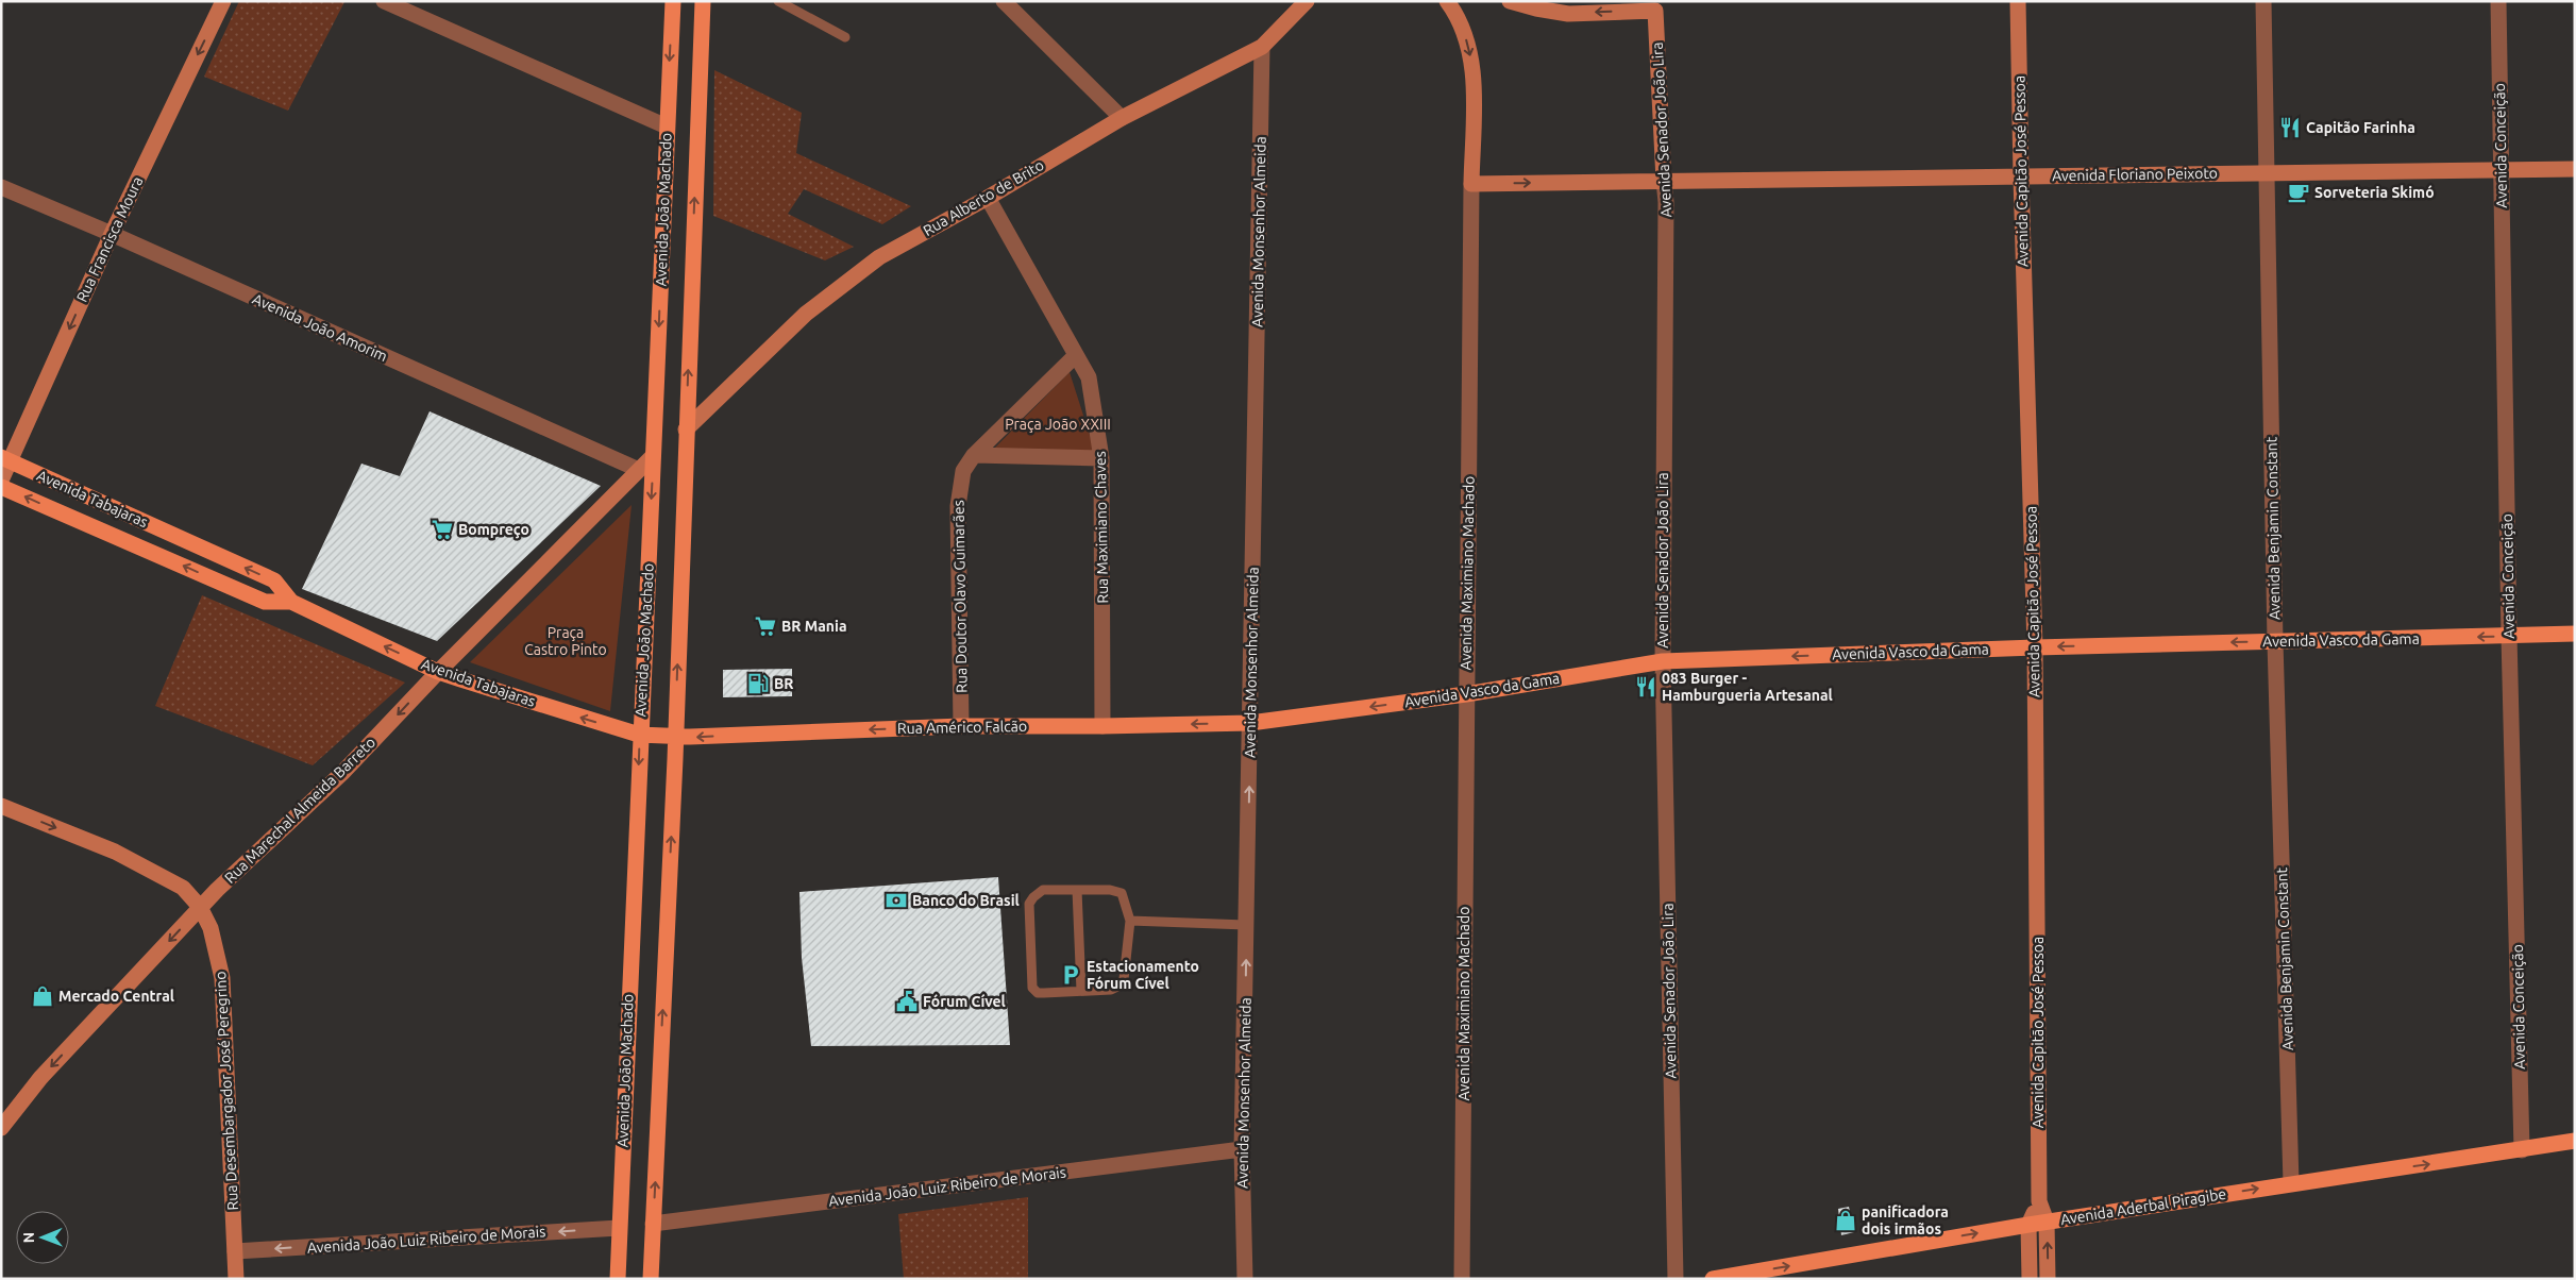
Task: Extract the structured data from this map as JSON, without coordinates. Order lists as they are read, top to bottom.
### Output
{
  "streets": {
    "main road": [
      "Avenida João Machado",
      "Avenida Tabajaras",
      "Avenida Vasco da Gama",
      "Rua Américo Falcão",
      "Avenida Aderbal Piragibe"
    ],
    "street": [
      "Avenida Senador João Lira",
      "Avenida Conceição",
      "Avenida Capitão José Pessoa",
      "Avenida Floriano Peixoto",
      "Rua Alberto de Brito",
      "Avenida Monsenhor Almeida",
      "Rua Francisca Moura",
      "Avenida João Amorim",
      "Rua Maximiano Chaves",
      "Avenida Benjamin Constant",
      "Avenida Maximiano Machado",
      "Rua Doutor Olavo Guimarães",
      "Rua Marechal Almeida Barreto",
      "Rua Desembargador José Peregrino",
      "Avenida João Luiz Ribeiro de Morais"
    ]
  },
  "crossings": [
    ["Avenida Senador João Lira", "Avenida Floriano Peixoto"],
    ["Avenida Senador João Lira", "Avenida Vasco da Gama"],
    ["Avenida Conceição", "Avenida Floriano Peixoto"],
    ["Avenida Conceição", "Avenida Vasco da Gama"],
    ["Avenida Conceição", "Avenida Aderbal Piragibe"],
    ["Avenida Capitão José Pessoa", "Avenida Floriano Peixoto"],
    ["Avenida Capitão José Pessoa", "Avenida Vasco da Gama"],
    ["Avenida Capitão José Pessoa", "Avenida Aderbal Piragibe"],
    ["Avenida Floriano Peixoto", "Avenida Benjamin Constant"],
    ["Avenida Floriano Peixoto", "Avenida Maximiano Machado"],
    ["Rua Alberto de Brito", "Avenida João Machado"],
    ["Rua Alberto de Brito", "Avenida Monsenhor Almeida"],
    ["Rua Alberto de Brito", "Rua Maximiano Chaves"],
    ["Avenida João Machado", "Avenida Tabajaras"],
    ["Avenida João Machado", "Rua Américo Falcão"],
    ["Avenida João Machado", "Rua Marechal Almeida Barreto"],
    ["Avenida João Machado", "Avenida João Luiz Ribeiro de Morais"],
    ["Avenida Monsenhor Almeida", "Avenida Vasco da Gama"],
    ["Avenida Monsenhor Almeida", "Rua Américo Falcão"],
    ["Avenida Monsenhor Almeida", "Avenida João Luiz Ribeiro de Morais"],
    ["Rua Francisca Moura", "Avenida João Amorim"],
    ["Rua Francisca Moura", "Avenida Tabajaras"],
    ["Avenida João Amorim", "Rua Marechal Almeida Barreto"],
    ["Avenida Tabajaras", "Rua Américo Falcão"],
    ["Avenida Tabajaras", "Rua Marechal Almeida Barreto"],
    ["Rua Maximiano Chaves", "Rua Doutor Olavo Guimarães"],
    ["Rua Maximiano Chaves", "Rua Américo Falcão"],
    ["Avenida Benjamin Constant", "Avenida Vasco da Gama"],
    ["Avenida Benjamin Constant", "Avenida Aderbal Piragibe"],
    ["Avenida Maximiano Machado", "Avenida Vasco da Gama"],
    ["Rua Doutor Olavo Guimarães", "Rua Américo Falcão"],
    ["Avenida Vasco da Gama", "Rua Américo Falcão"],
    ["Rua Marechal Almeida Barreto", "Rua Desembargador José Peregrino"],
    ["Rua Desembargador José Peregrino", "Avenida João Luiz Ribeiro de Morais"]
  ],
  "one_way": [
    "Rua Francisca Moura",
    "Avenida Tabajaras",
    "Avenida Vasco da Gama",
    "Rua Américo Falcão",
    "Rua Marechal Almeida Barreto",
    "Rua Desembargador José Peregrino",
    "Avenida João Luiz Ribeiro de Morais",
    "Avenida Aderbal Piragibe"
  ],
  "parks": ["Praça João XXIII", "Praça Castro Pinto"],
  "places": {
    "restaurant": ["Capitão Farinha", "083 Burger - Hamburgueria Artesanal"],
    "cafe": ["Sorveteria Skimó"],
    "supermarket": ["Bompreço", "BR Mania"],
    "fuel station": ["BR"],
    "bank": ["Banco do Brasil"],
    "parking": ["Estacionamento Fórum Cível"],
    "shop": ["Mercado Central", "panificadora dois irmãos"],
    "public building": ["Fórum Cível"]
  },
  "north": "left"
}
